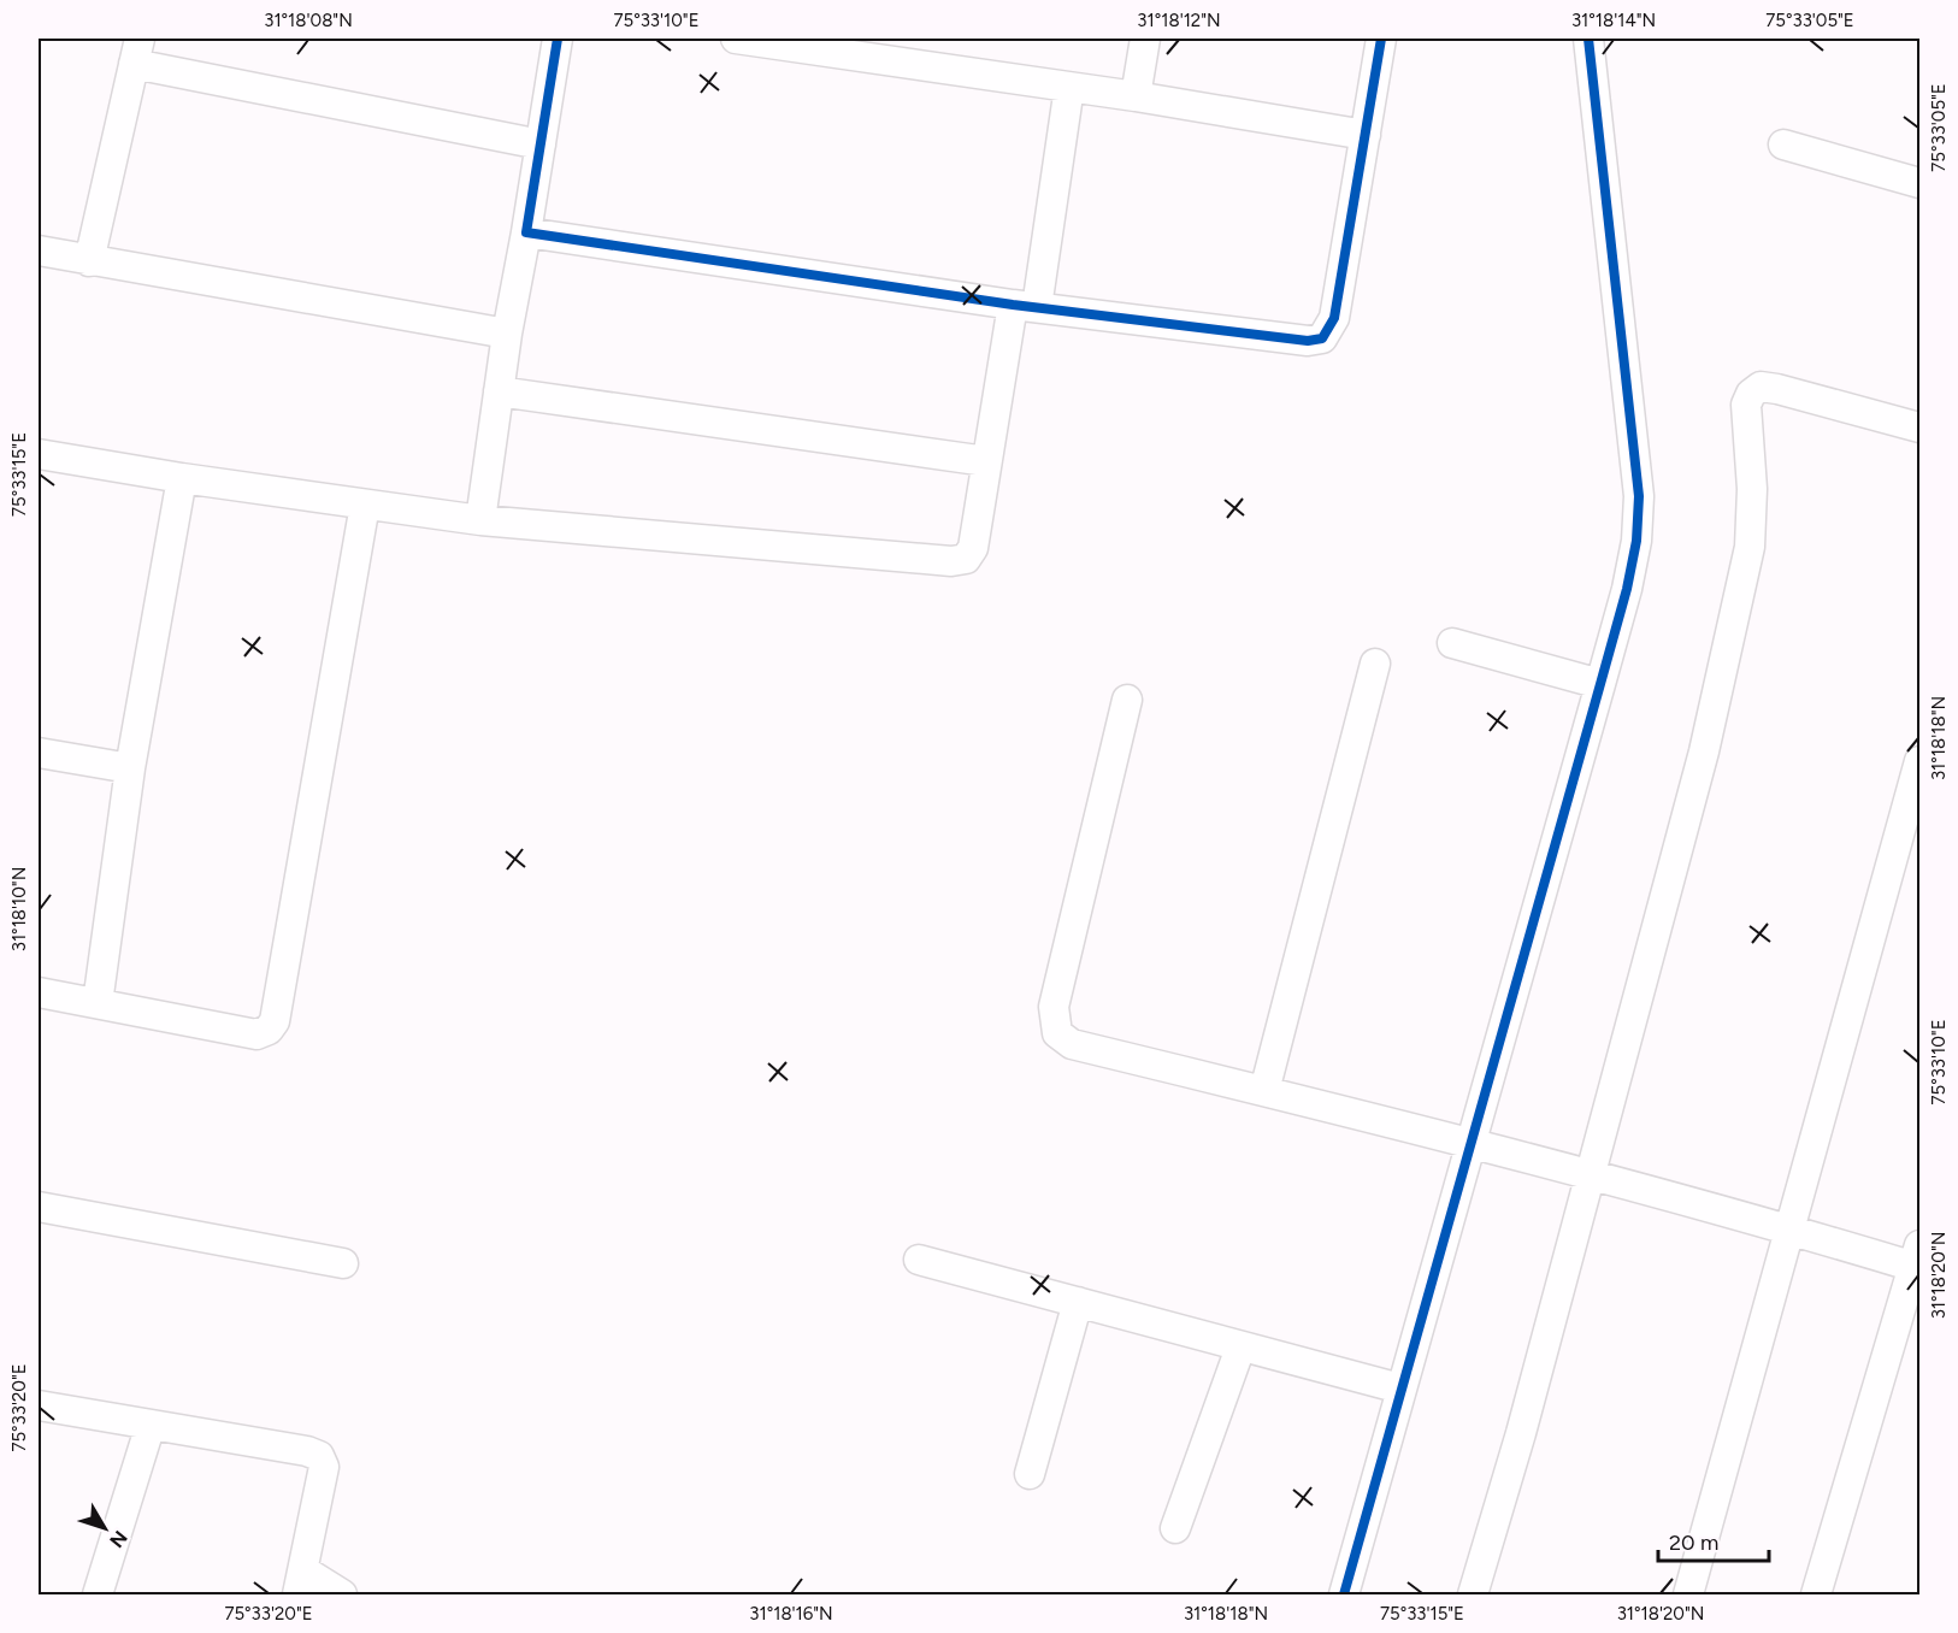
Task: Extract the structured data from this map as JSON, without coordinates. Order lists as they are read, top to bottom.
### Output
{
  "scale_bar": "20 m",
  "north": "bottom right",
  "coordinates": [
    "31°18'08\"N",
    "75°33'10\"E",
    "31°18'12\"N",
    "31°18'14\"N",
    "75°33'05\"E",
    "75°33'15\"E",
    "31°18'18\"N",
    "31°18'10\"N",
    "31°18'20\"N",
    "75°33'20\"E",
    "31°18'16\"N"
  ]
}
